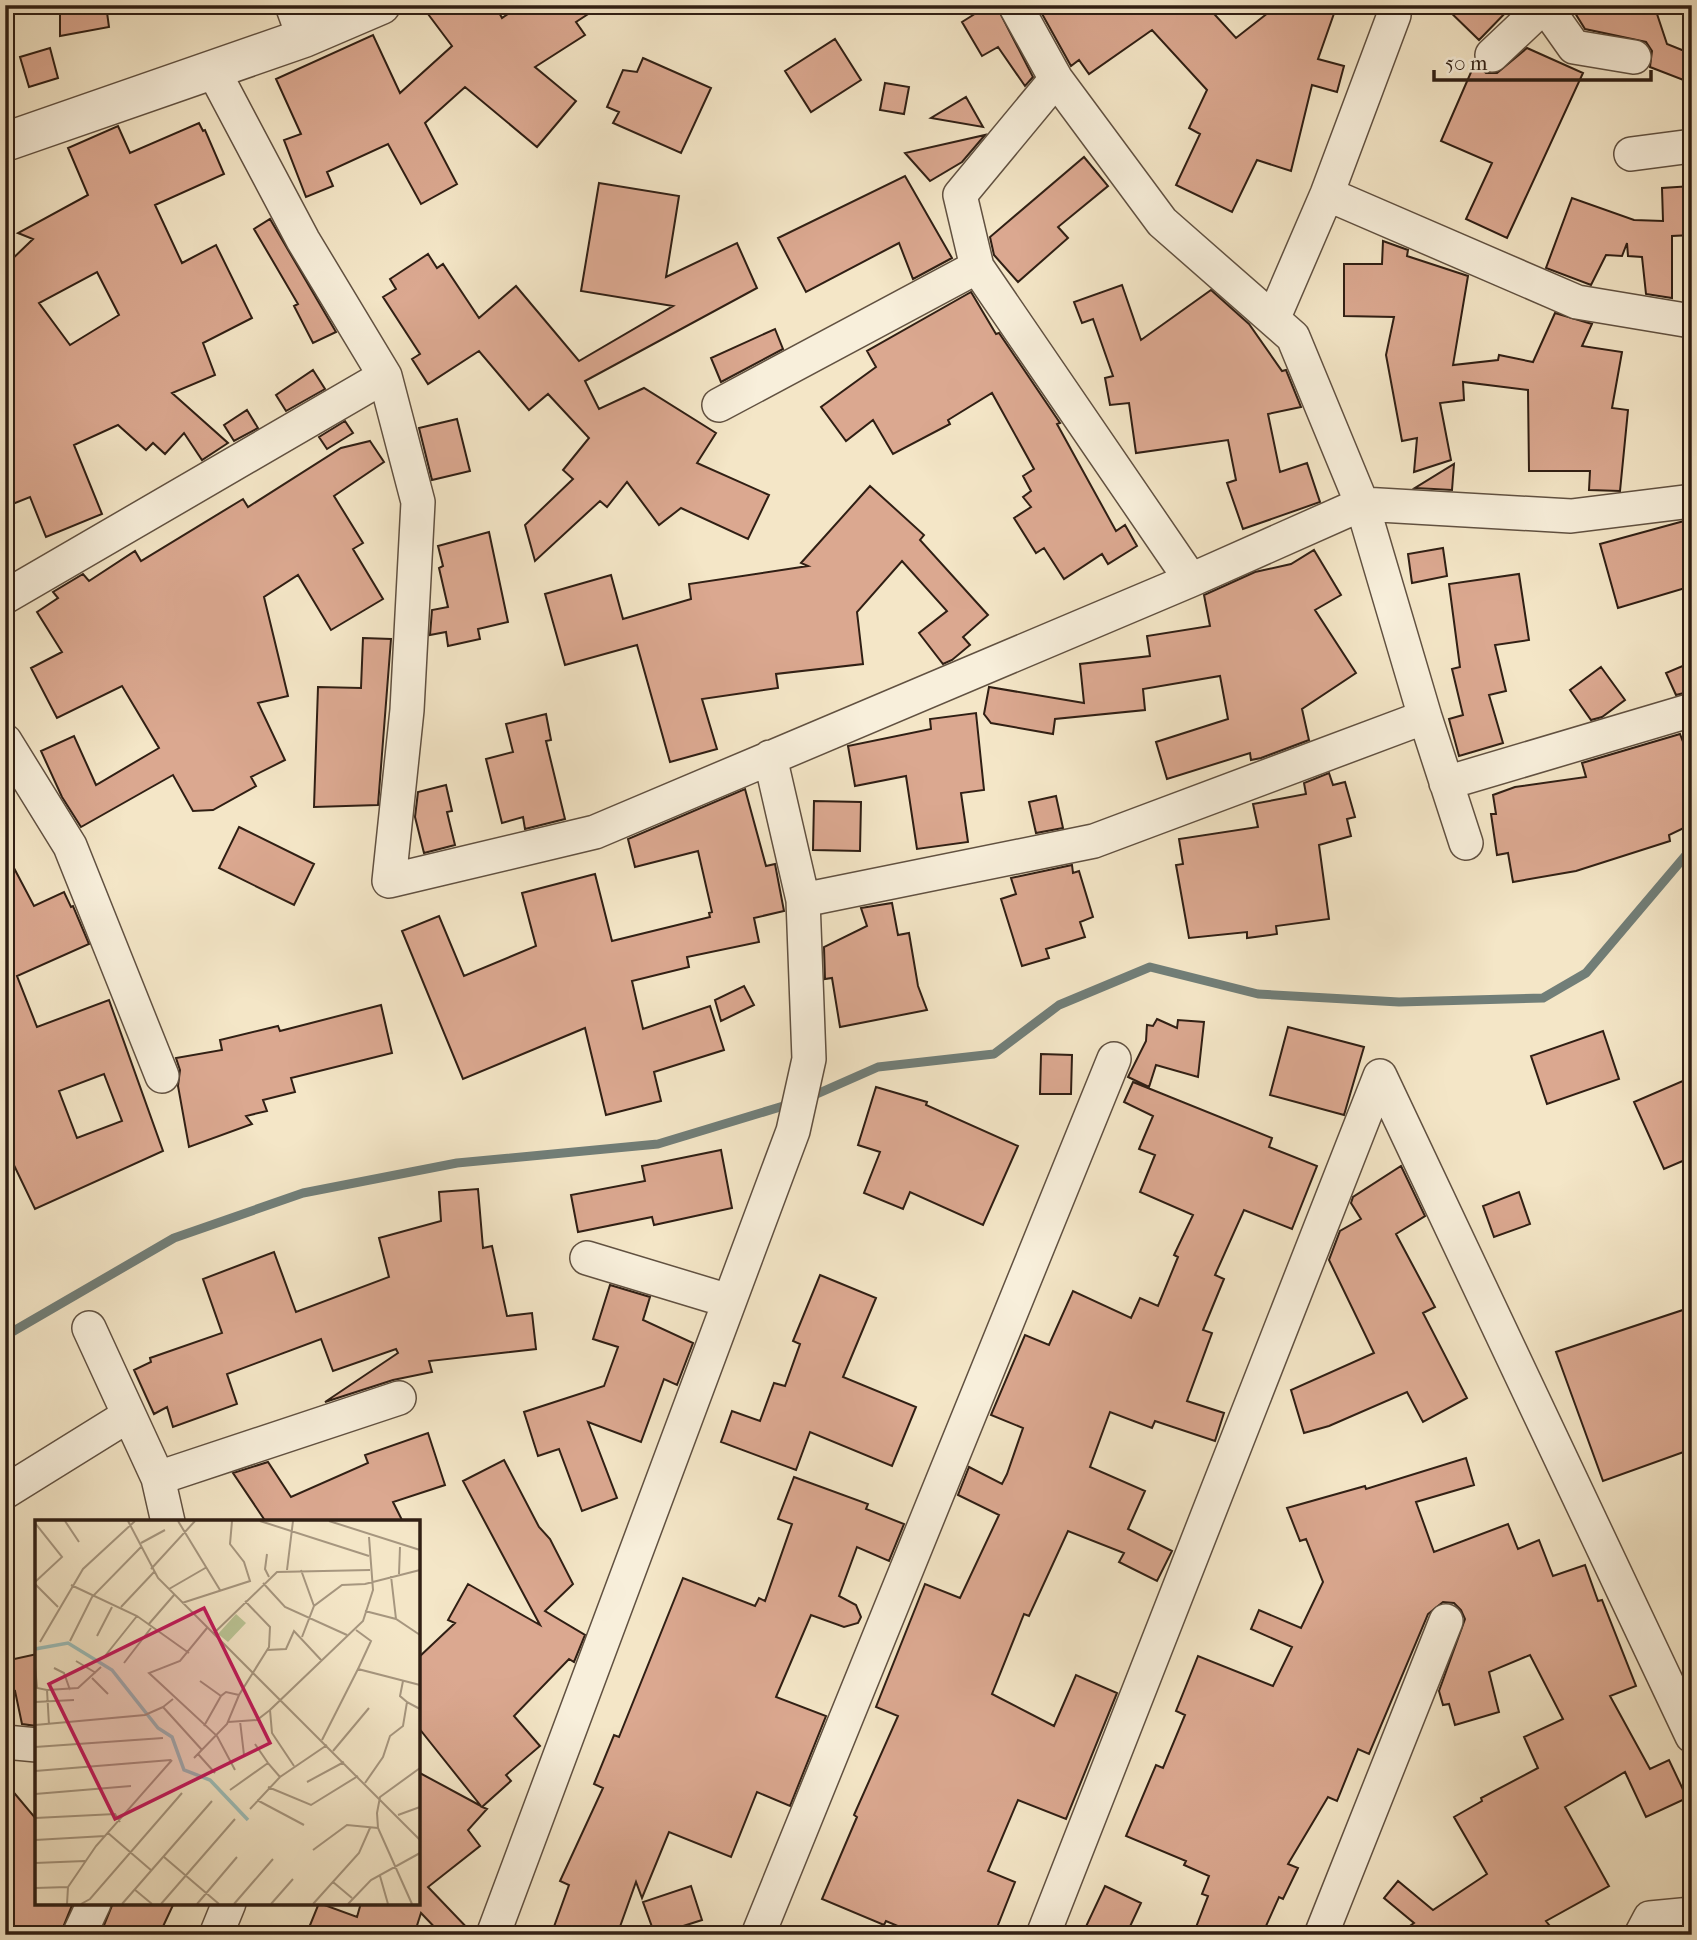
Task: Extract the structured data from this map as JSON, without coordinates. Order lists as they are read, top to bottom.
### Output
{
  "scale_bar": "50 m"
}
